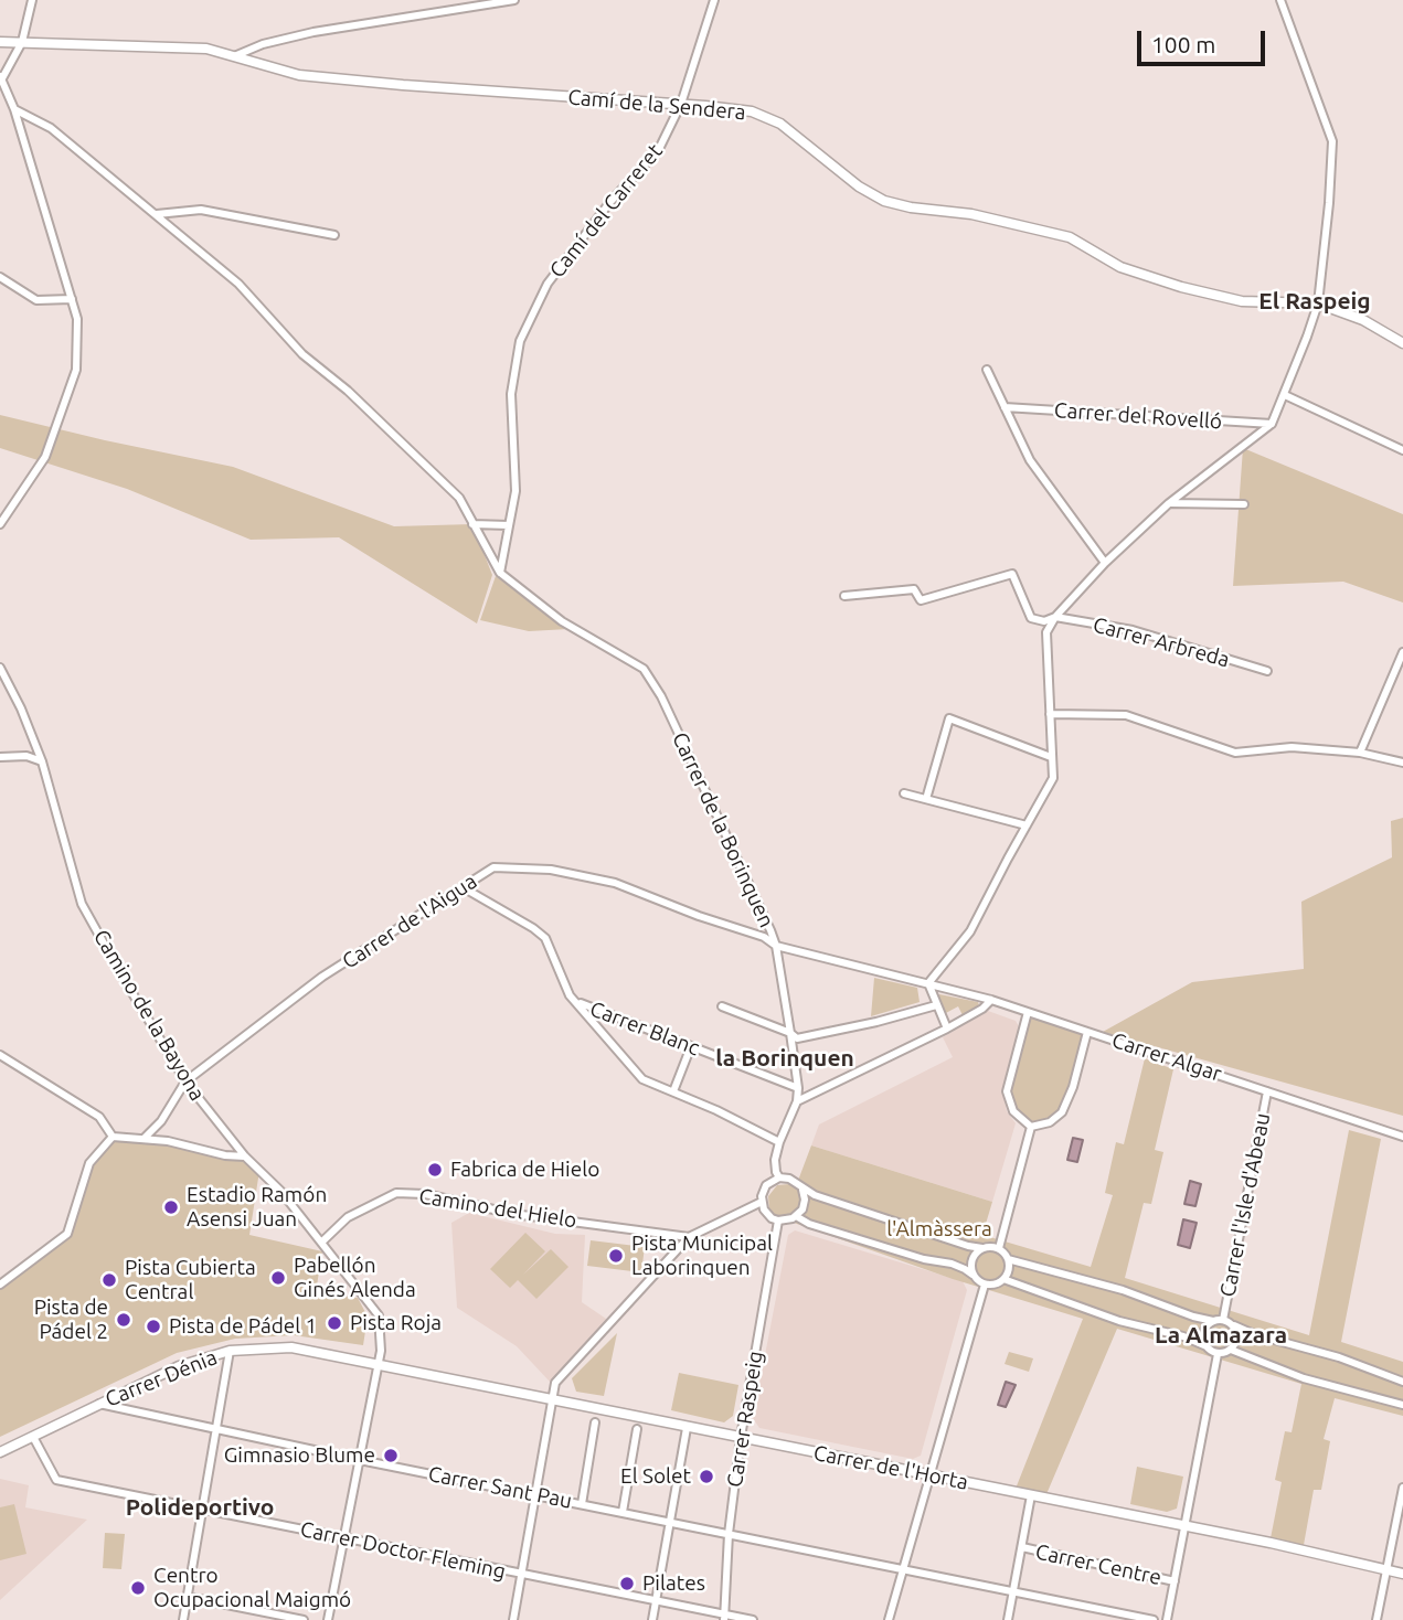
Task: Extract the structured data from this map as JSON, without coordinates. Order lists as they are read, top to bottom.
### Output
{
  "streets": {
    "street": [
      "Camí de la Sendera",
      "Camí del Carreret",
      "Carrer del Rovelló",
      "Carrer Arbreda",
      "Carrer de la Borinquen",
      "Carrer de l'Aigua",
      "Camino de la Bayona",
      "Carrer Blanc",
      "Carrer Algar",
      "Carrer l'Isle d'Abeau",
      "Camino del Hielo",
      "Carrer Dénia",
      "Carrer Raspeig",
      "Carrer de l'Horta",
      "Carrer Sant Pau",
      "Carrer Doctor Fleming",
      "Carrer Centre"
    ]
  },
  "crossings": [
    ["Camí de la Sendera", "Camí del Carreret"],
    ["Camí del Carreret", "Carrer de la Borinquen"],
    ["Carrer de la Borinquen", "Carrer de l'Aigua"],
    ["Carrer de la Borinquen", "Carrer Blanc"],
    ["Carrer de la Borinquen", "Carrer Raspeig"],
    ["Carrer de l'Aigua", "Camino de la Bayona"],
    ["Carrer de l'Aigua", "Carrer Algar"],
    ["Camino de la Bayona", "Camino del Hielo"],
    ["Camino de la Bayona", "Carrer Dénia"],
    ["Camino de la Bayona", "Carrer de l'Horta"],
    ["Camino de la Bayona", "Carrer Sant Pau"],
    ["Camino de la Bayona", "Carrer Doctor Fleming"],
    ["Carrer Algar", "Carrer l'Isle d'Abeau"],
    ["Carrer Dénia", "Carrer de l'Horta"],
    ["Carrer Dénia", "Carrer Sant Pau"],
    ["Carrer Dénia", "Carrer Doctor Fleming"],
    ["Carrer Raspeig", "Carrer de l'Horta"],
    ["Carrer Raspeig", "Carrer Sant Pau"],
    ["Carrer Raspeig", "Carrer Doctor Fleming"]
  ],
  "districts": [
    "El Raspeig",
    "la Borinquen",
    "La Almazara",
    "Polideportivo"
  ],
  "parks": ["l'Almàssera"],
  "places": [
    "Fabrica de Hielo",
    "Estadio Ramón Asensi Juan",
    "Pista Municipal Laborinquen",
    "Pabellón Ginés Alenda",
    "Pista Cubierta Central",
    "Pista de Pádel 2",
    "Pista Roja",
    "Pista de Pádel 1",
    "Gimnasio Blume",
    "El Solet",
    "Pilates",
    "Centro Ocupacional Maigmó"
  ],
  "scale_bar": "100 m"
}
